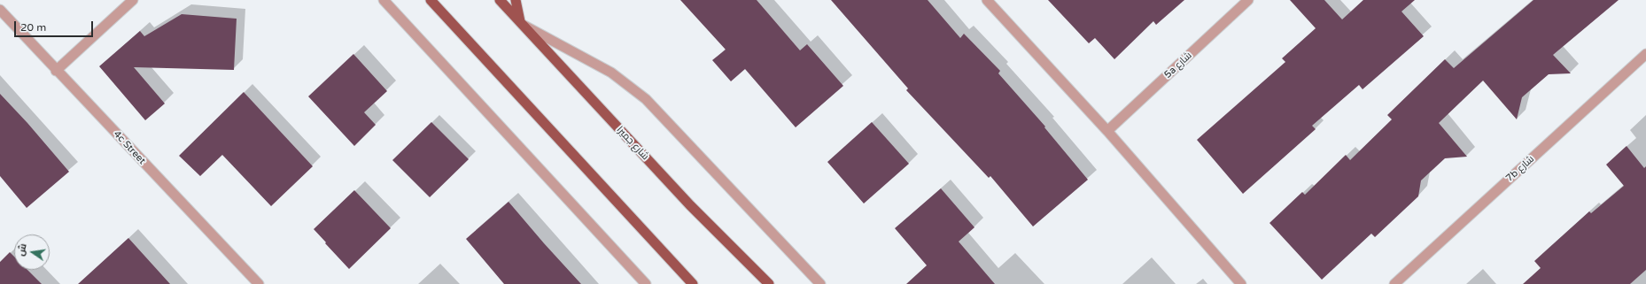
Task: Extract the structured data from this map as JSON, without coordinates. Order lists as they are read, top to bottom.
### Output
{
  "streets": {
    "main road": ["شارع جميرا"],
    "street": ["5a شارع", "4c Street", "7b شارع"]
  },
  "scale_bar": "20 m",
  "north": "left"
}
